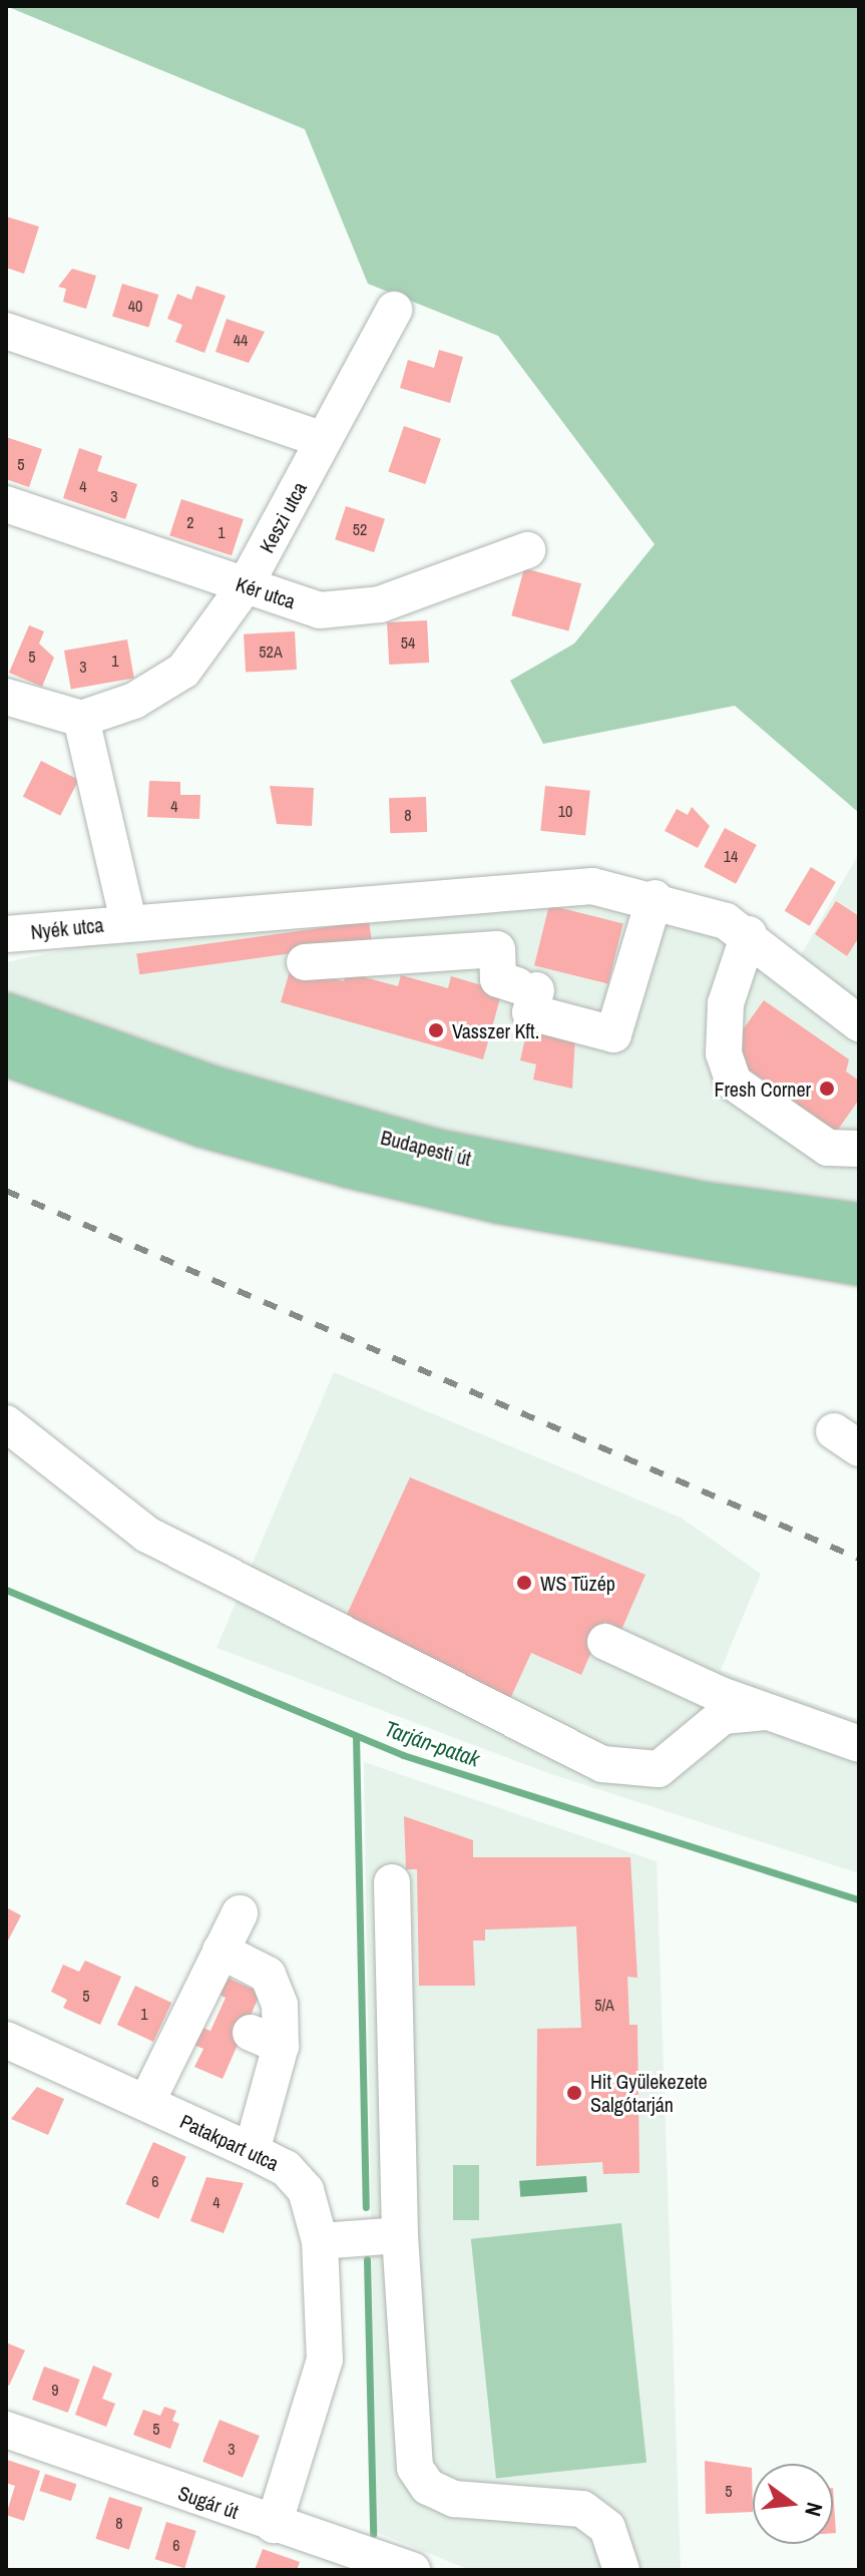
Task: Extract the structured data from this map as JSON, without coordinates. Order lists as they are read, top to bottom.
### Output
{
  "streets": {
    "main road": ["Budapesti út"],
    "street": [
      "Keszi utca",
      "Kér utca",
      "Nyék utca",
      "Patakpart utca",
      "Sugár út"
    ]
  },
  "crossings": [
    ["Keszi utca", "Kér utca"],
    ["Patakpart utca", "Sugár út"]
  ],
  "water": ["Tarján-patak"],
  "places": [
    "Vasszer Kft.",
    "Fresh Corner",
    "WS Tüzép",
    "Hit Gyülekezete Salgótarján"
  ],
  "house_numbers": [
    "40",
    "44",
    "5",
    "4",
    "3",
    "2",
    "52",
    "1",
    "54",
    "52A",
    "5",
    "1",
    "3",
    "4",
    "10",
    "8",
    "14",
    "5",
    "5/A",
    "1",
    "6",
    "4",
    "9",
    "5",
    "3",
    "5",
    "8",
    "6"
  ],
  "north": "right"
}
